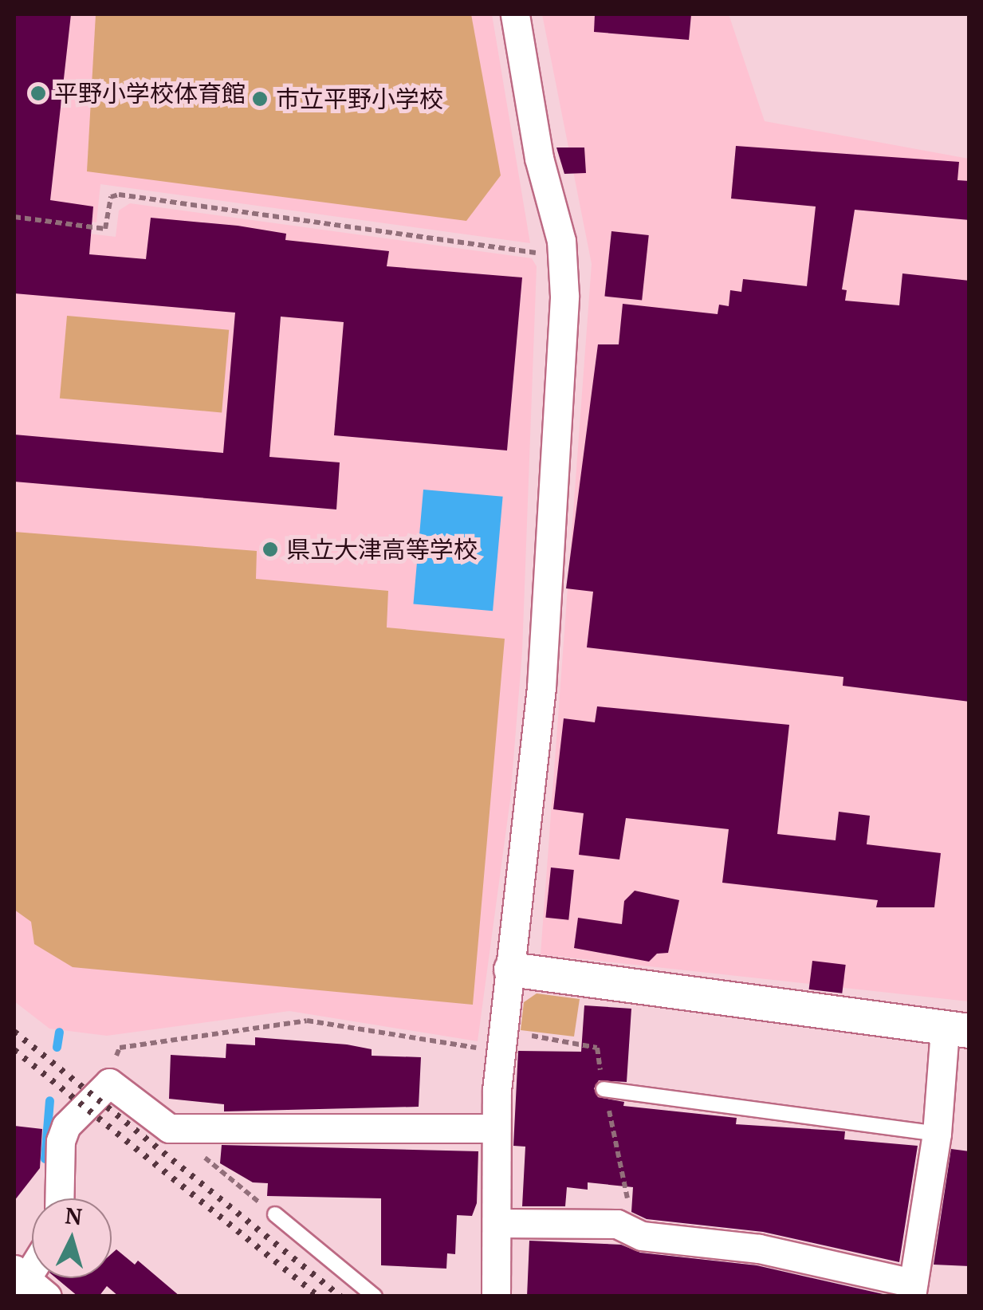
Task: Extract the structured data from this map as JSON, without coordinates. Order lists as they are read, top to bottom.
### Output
{
  "places": ["平野小学校体育館", "市立平野小学校", "県立大津高等学校"],
  "north": "top"
}
